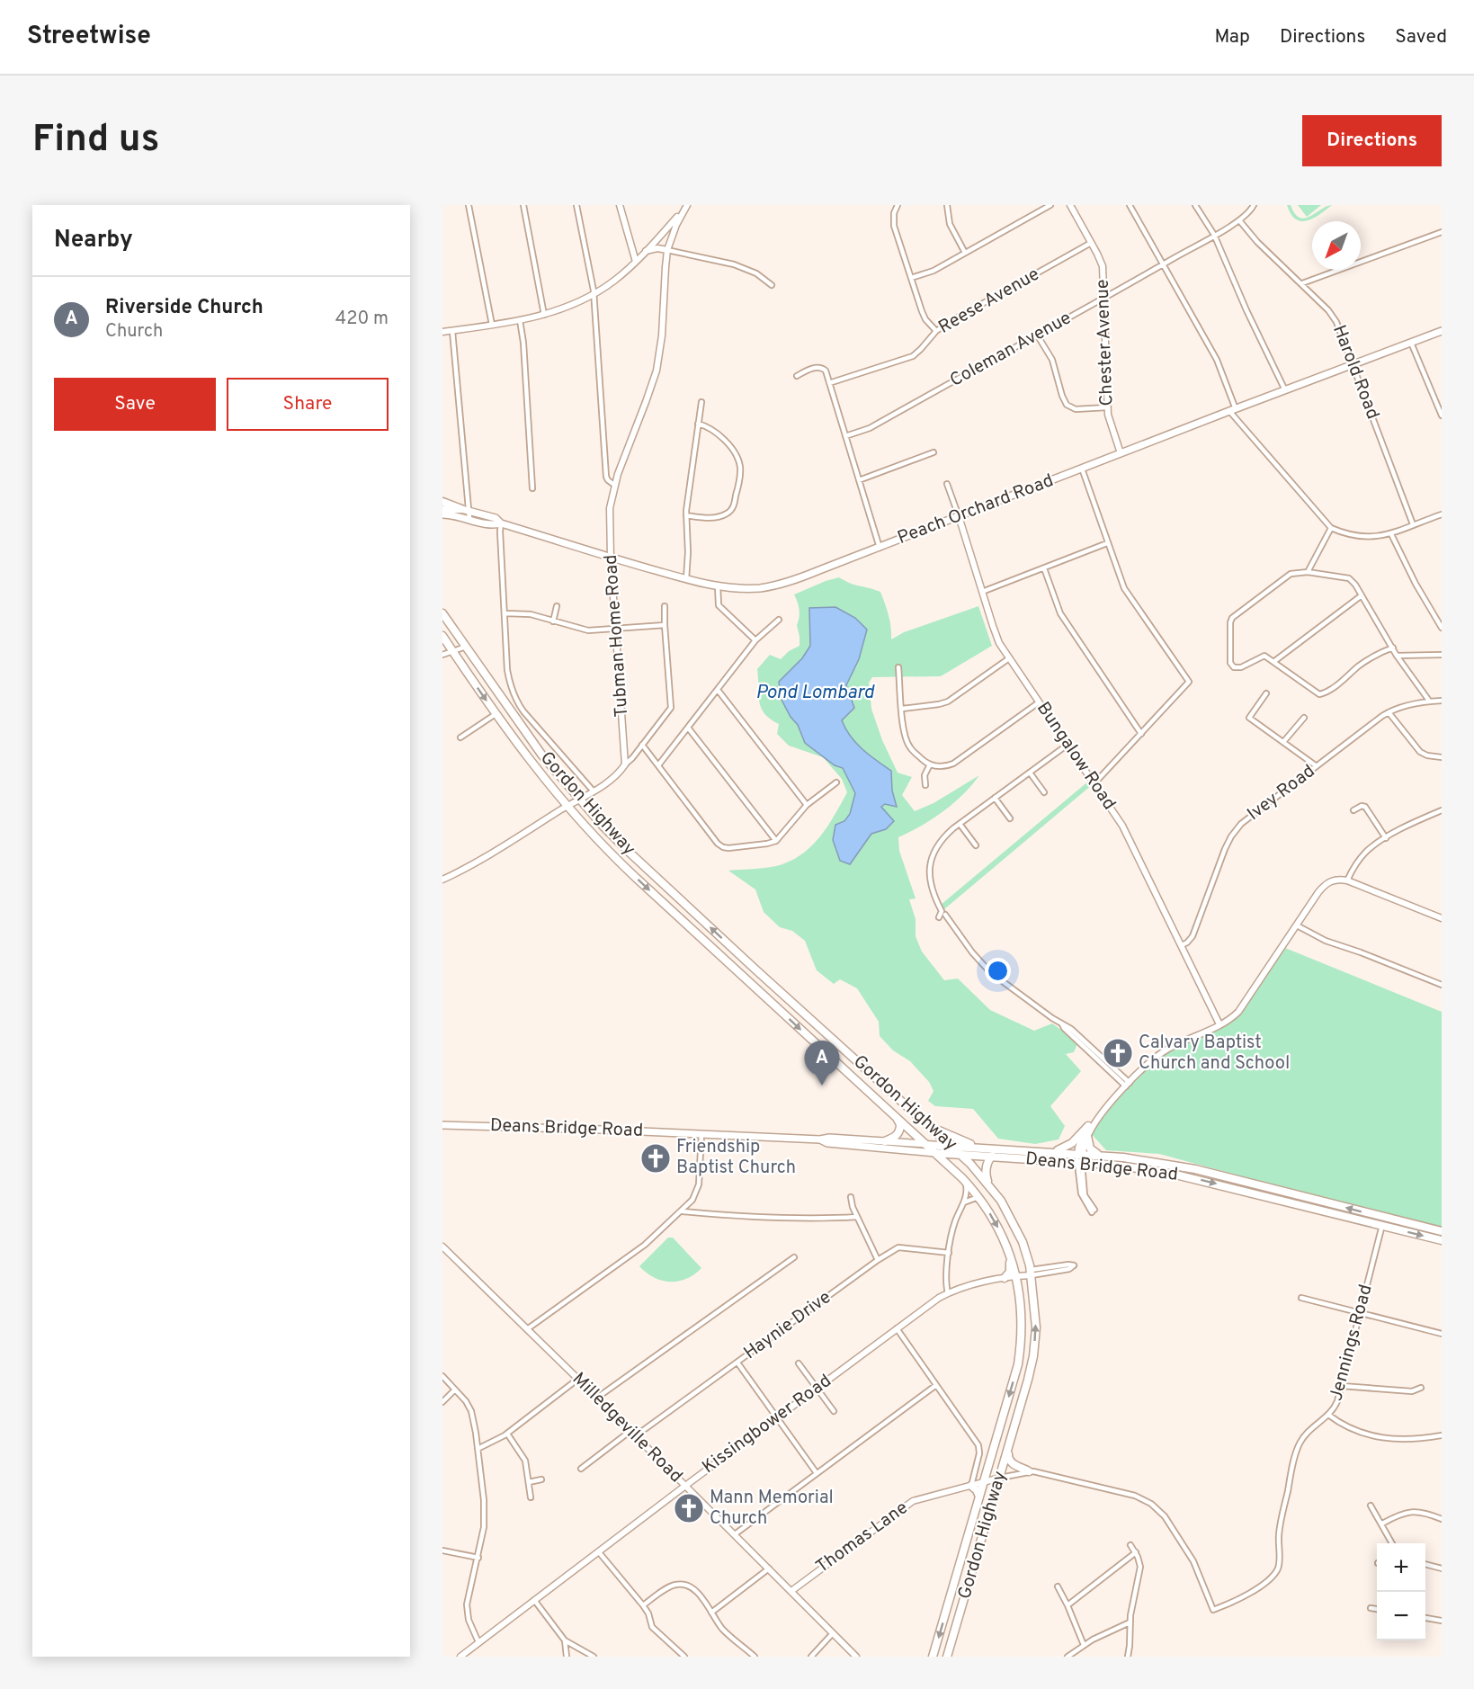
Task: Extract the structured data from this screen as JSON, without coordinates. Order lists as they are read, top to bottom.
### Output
{
  "streets": {
    "highway": ["Gordon Highway", "Deans Bridge Road"],
    "main road": ["Peach Orchard Road"],
    "street": [
      "Reese Avenue",
      "Chester Avenue",
      "Coleman Avenue",
      "Harold Road",
      "Tubman Home Road",
      "Bungalow Road",
      "Ivey Road",
      "Haynie Drive",
      "Jennings Road",
      "Kissingbower Road",
      "Milledgeville Road",
      "Thomas Lane"
    ]
  },
  "crossings": [
    ["Reese Avenue", "Chester Avenue"],
    ["Chester Avenue", "Coleman Avenue"],
    ["Chester Avenue", "Peach Orchard Road"],
    ["Coleman Avenue", "Harold Road"],
    ["Harold Road", "Peach Orchard Road"],
    ["Peach Orchard Road", "Tubman Home Road"],
    ["Peach Orchard Road", "Bungalow Road"],
    ["Bungalow Road", "Ivey Road"],
    ["Gordon Highway", "Deans Bridge Road"],
    ["Gordon Highway", "Kissingbower Road"],
    ["Gordon Highway", "Thomas Lane"],
    ["Deans Bridge Road", "Jennings Road"],
    ["Haynie Drive", "Milledgeville Road"],
    ["Kissingbower Road", "Milledgeville Road"],
    ["Milledgeville Road", "Thomas Lane"]
  ],
  "water": ["Pond Lombard"],
  "places": {
    "church": ["Calvary Baptist Church and School", "Friendship Baptist Church", "Mann Memorial Church"]
  },
  "north": "bottom left",
  "page": {
    "header": "Streetwise",
    "nav": ["Map", "Directions", "Saved"],
    "buttons": [
      "Directions",
      ["Save", "Share"]
    ],
    "title": "Find us",
    "heading": "Nearby",
    "list": [
      {
        "mark": "A",
        "name": "Riverside Church",
        "note": "Church",
        "value": "420 m"
      }
    ],
    "pins": "A",
    "map_buttons": ["+", "−"]
  }
}
